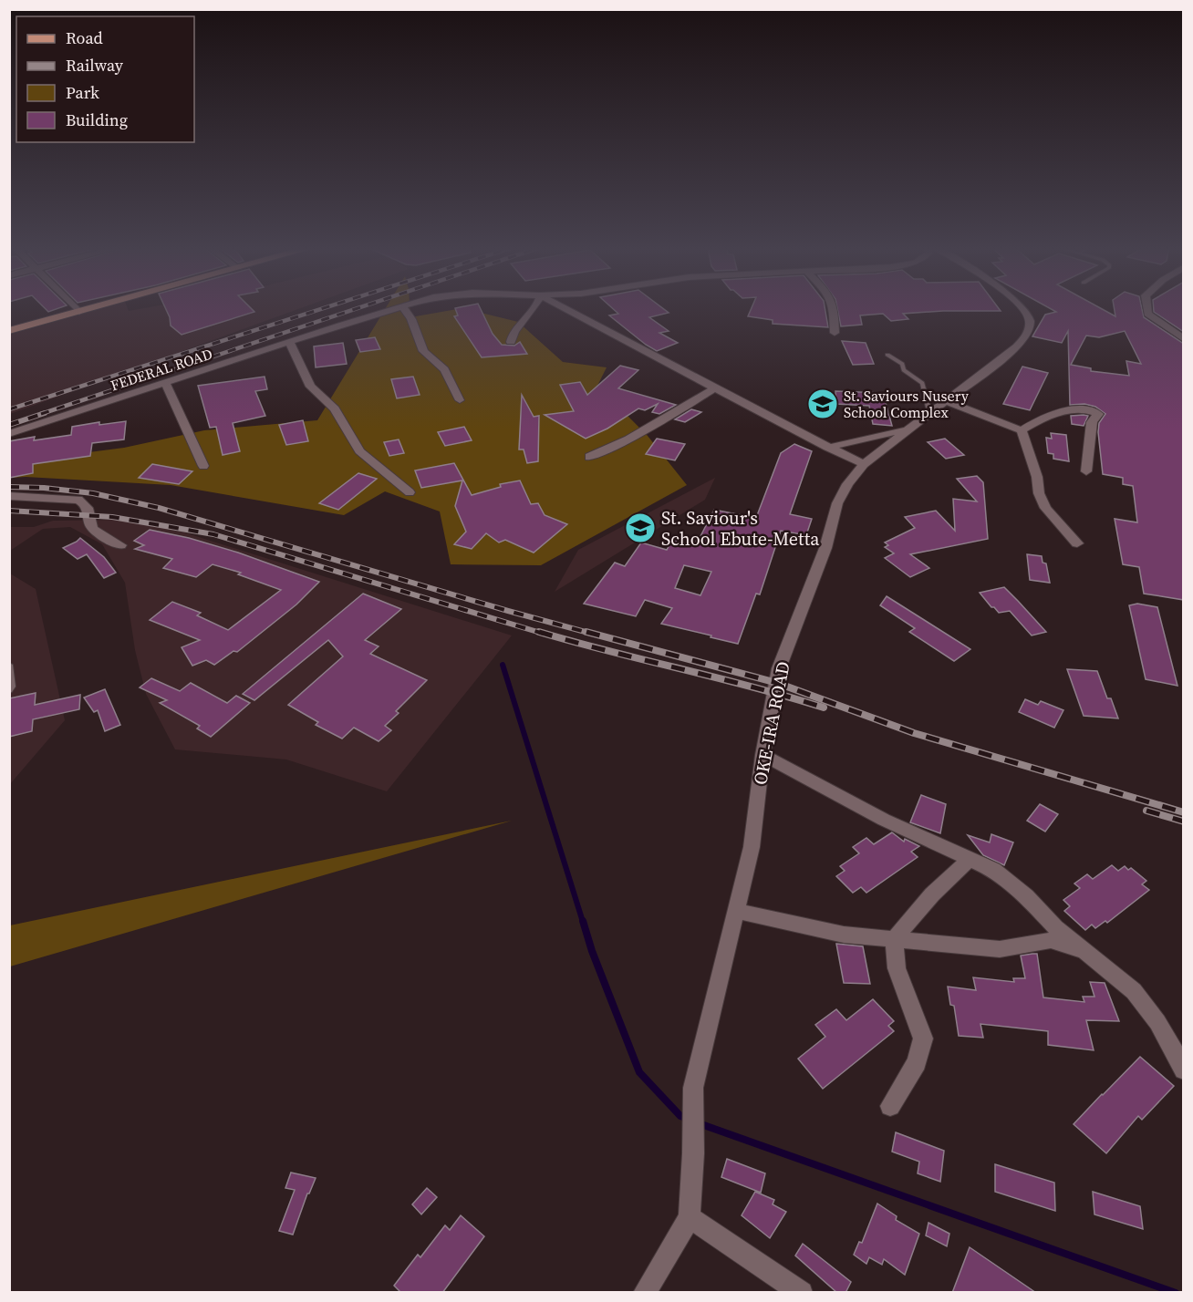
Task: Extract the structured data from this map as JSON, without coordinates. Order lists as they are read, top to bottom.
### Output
{
  "streets": {
    "street": ["FEDERAL ROAD", "OKE-IRA ROAD"]
  },
  "places": {
    "school or university": ["St. Saviours Nusery School Complex", "St. Saviour's School Ebute-Metta"]
  },
  "legend": [
    "Road",
    "Railway",
    "Park",
    "Building"
  ]
}
